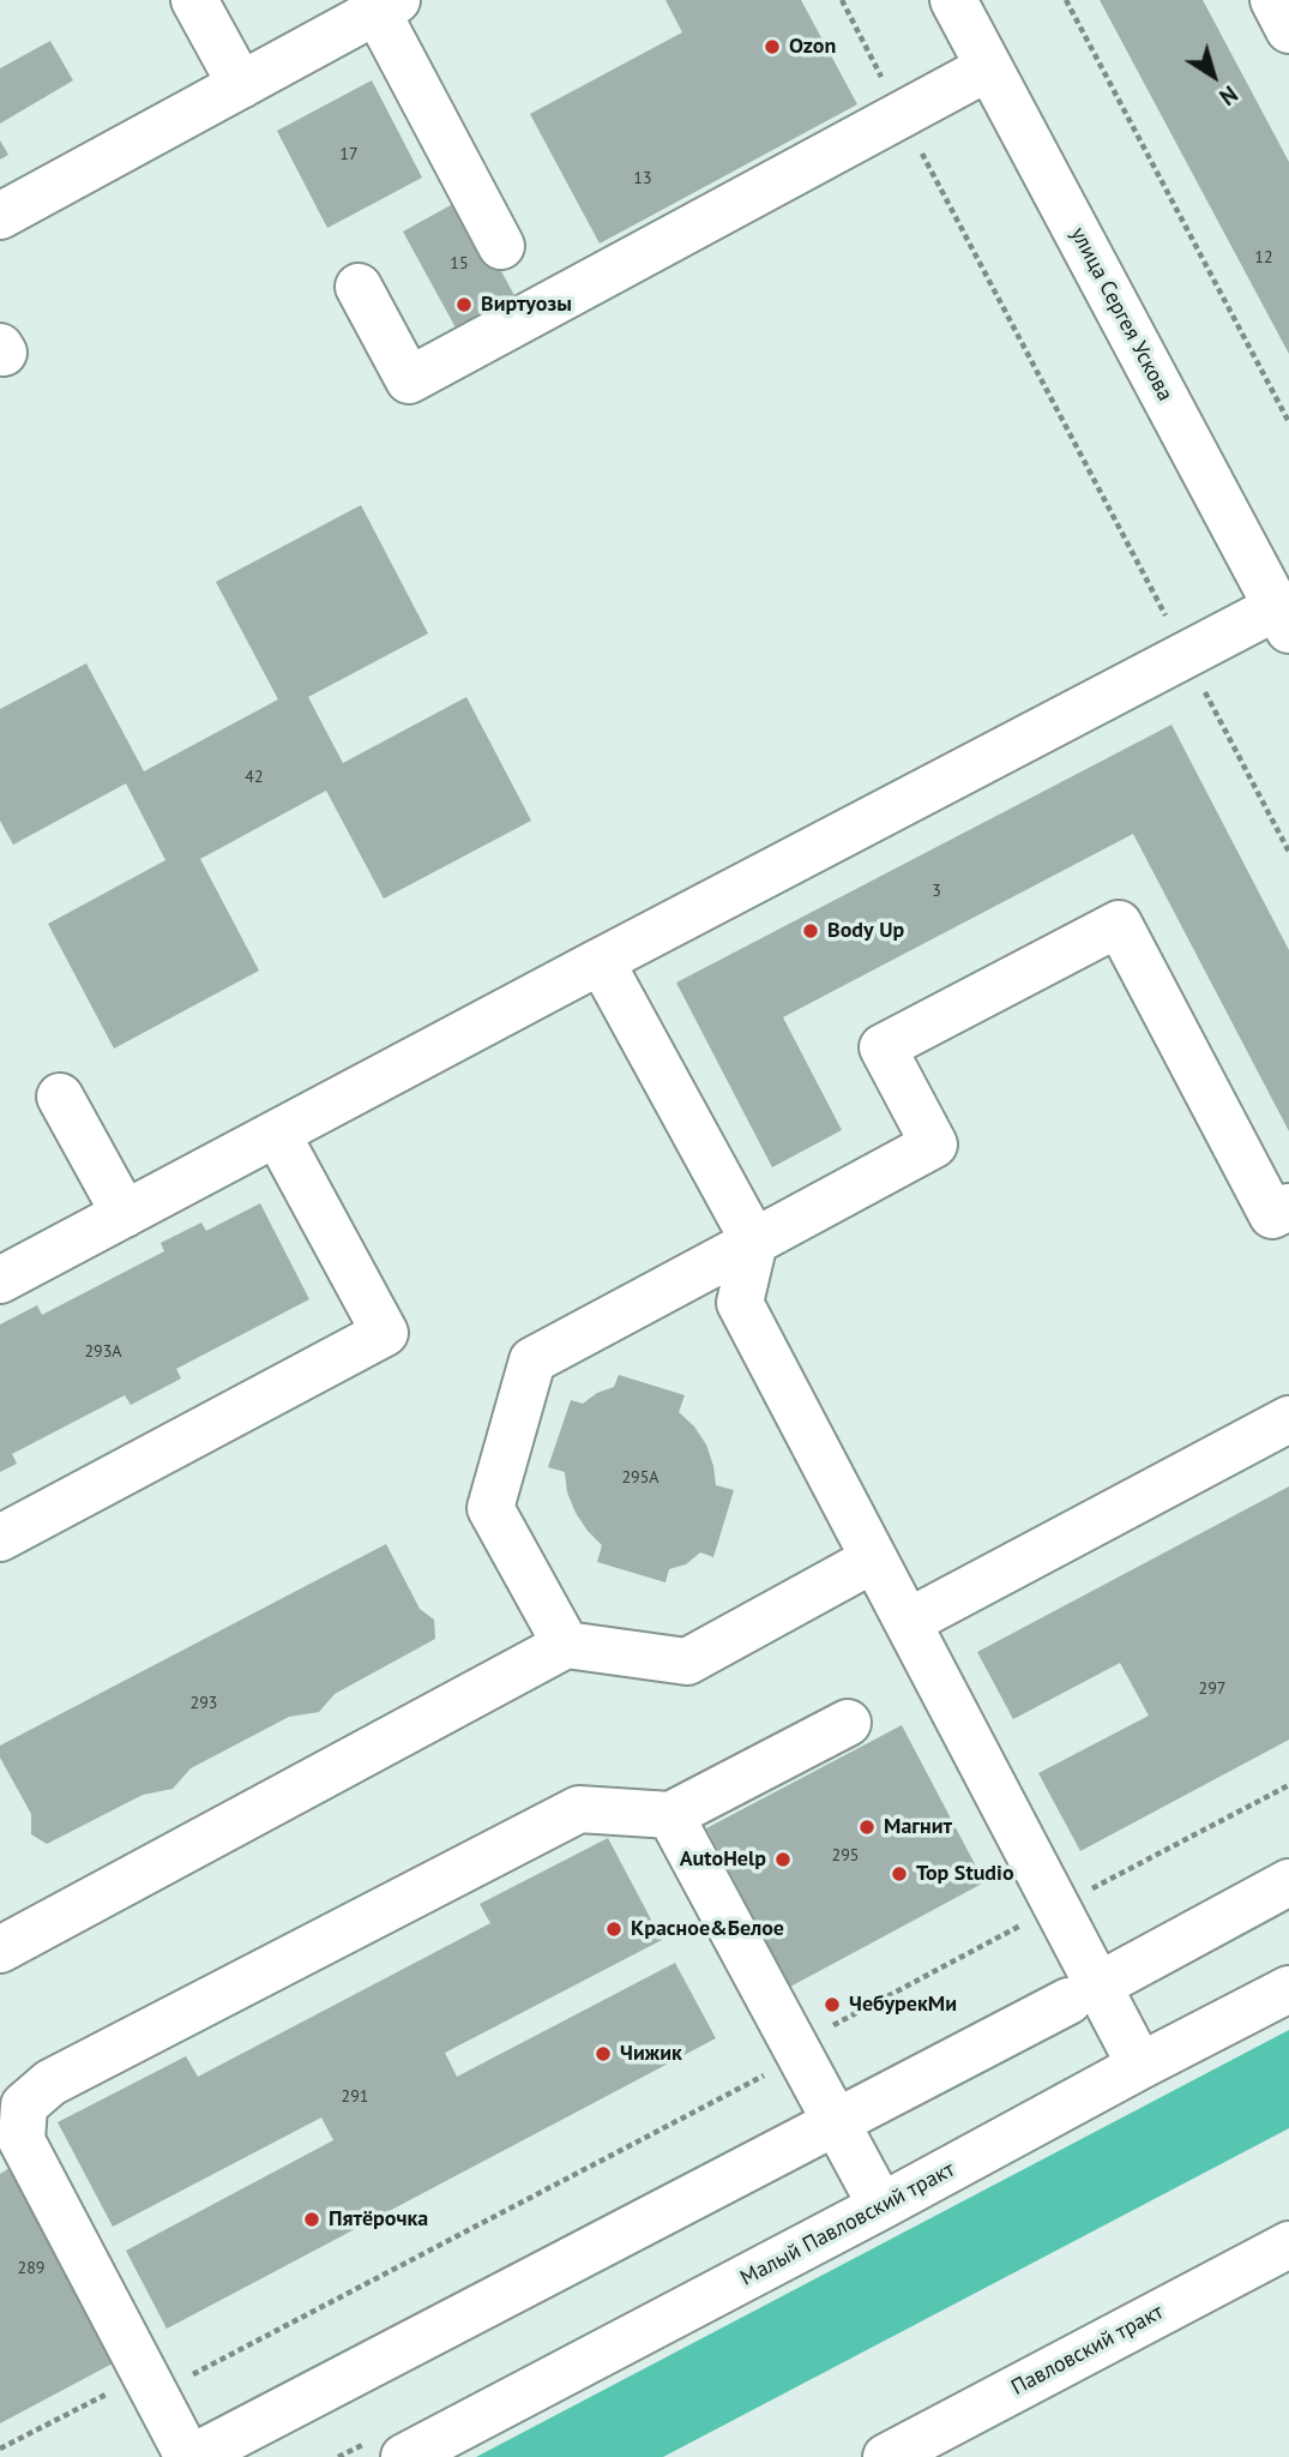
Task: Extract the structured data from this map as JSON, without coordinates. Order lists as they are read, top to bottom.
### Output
{
  "streets": {
    "street": ["улица Сергея Ускова", "Малый Павловский тракт", "Павловский тракт"]
  },
  "places": [
    "Ozon",
    "Виртуозы",
    "Body Up",
    "Магнит",
    "AutoHelp",
    "Top Studio",
    "Красное&Белое",
    "ЧебурекМи",
    "Чижик",
    "Пятёрочка"
  ],
  "house_numbers": [
    "17",
    "13",
    "12",
    "15",
    "42",
    "3",
    "293А",
    "295А",
    "297",
    "293",
    "295",
    "291",
    "289"
  ],
  "north": "bottom right"
}
